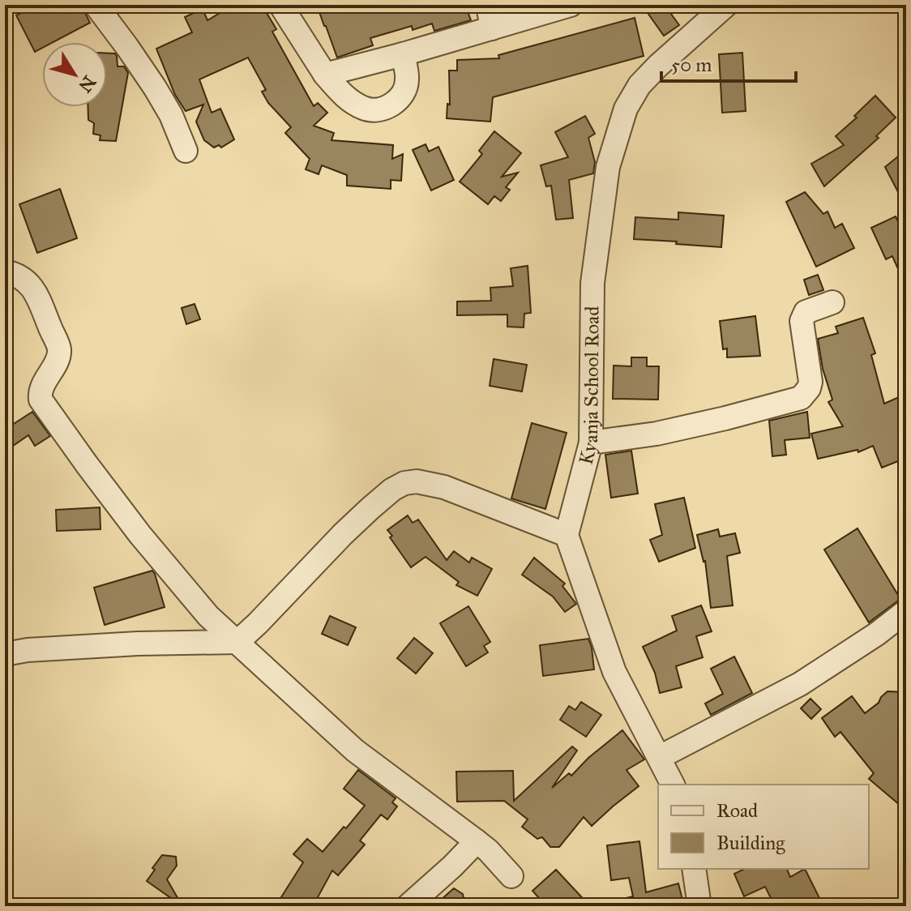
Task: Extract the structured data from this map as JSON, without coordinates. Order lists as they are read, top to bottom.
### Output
{
  "streets": {
    "street": ["Kyanja School Road"]
  },
  "legend": ["Road", "Building"],
  "scale_bar": "50 m",
  "north": "bottom right"
}
